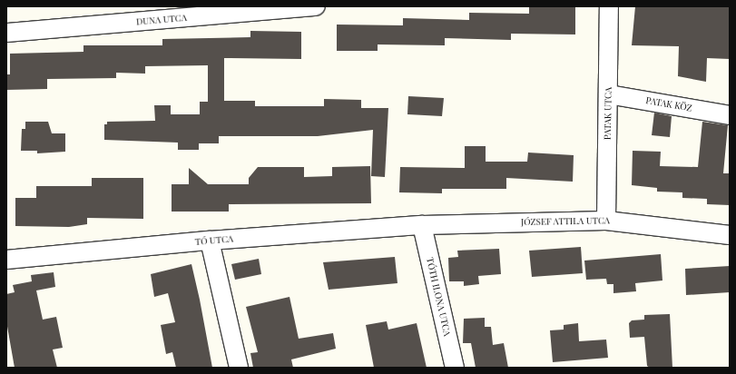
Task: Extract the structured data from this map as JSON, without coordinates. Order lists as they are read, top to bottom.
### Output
{
  "streets": {
    "street": [
      "DUNA UTCA",
      "PATAK KÖZ",
      "PATAK UTCA",
      "JÓZSEF ATTILA UTCA",
      "TÓ UTCA",
      "TÓTH ILONA UTCA"
    ]
  },
  "crossings": [
    ["PATAK KÖZ", "PATAK UTCA"],
    ["PATAK UTCA", "JÓZSEF ATTILA UTCA"],
    ["JÓZSEF ATTILA UTCA", "TÓ UTCA"],
    ["JÓZSEF ATTILA UTCA", "TÓTH ILONA UTCA"],
    ["TÓ UTCA", "TÓTH ILONA UTCA"]
  ]
}
